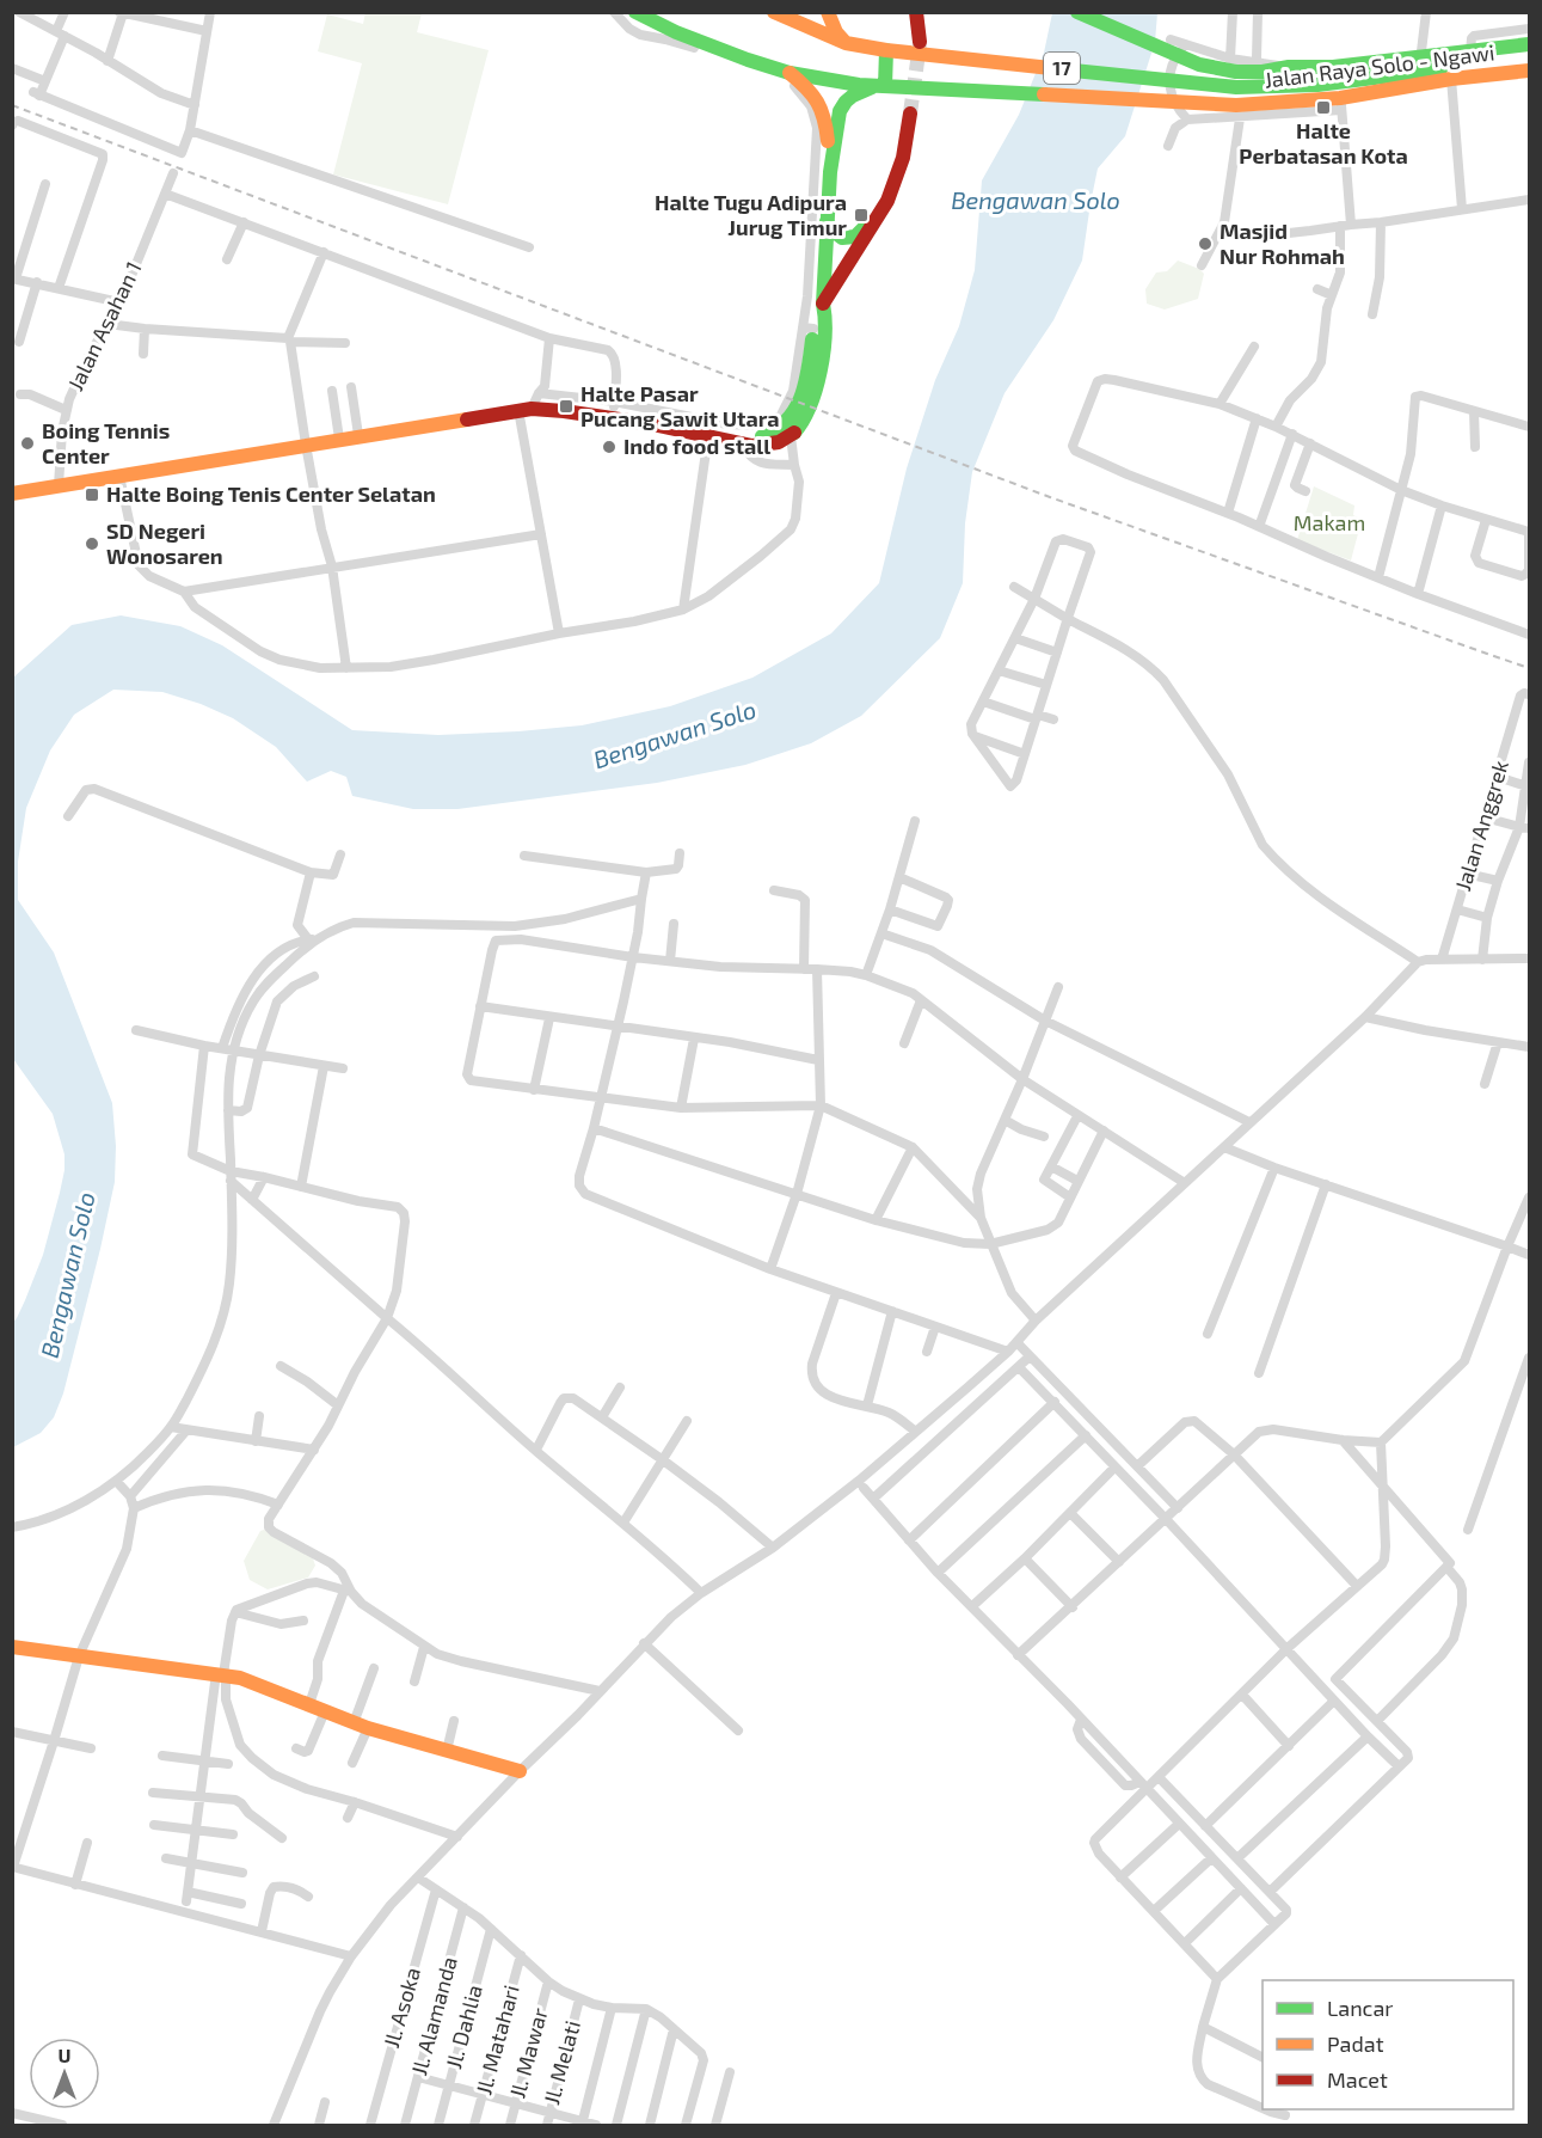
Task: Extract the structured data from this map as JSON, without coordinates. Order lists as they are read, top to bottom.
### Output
{
  "streets": {
    "main road": ["Jalan Raya Solo - Ngawi", "17"],
    "street": [
      "Jalan Asahan 1",
      "Jalan Anggrek",
      "Jl. Asoka",
      "Jl. Alamanda",
      "Jl. Dahlia",
      "Jl. Matahari",
      "Jl. Mawar",
      "Jl. Melati"
    ]
  },
  "crossings": [
    ["Jalan Raya Solo - Ngawi", "17"]
  ],
  "water": ["Bengawan Solo"],
  "parks": ["Makam"],
  "places": {
    "transit": [
      "Halte Perbatasan Kota",
      "Halte Tugu Adipura Jurug Timur",
      "Halte Pasar Pucang Sawit Utara",
      "Halte Boing Tenis Center Selatan"
    ],
    "other": [
      "Masjid Nur Rohmah",
      "Boing Tennis Center",
      "Indo food stall",
      "SD Negeri Wonosaren"
    ]
  },
  "legend": ["Lancar", "Padat", "Macet"],
  "north": "top"
}
